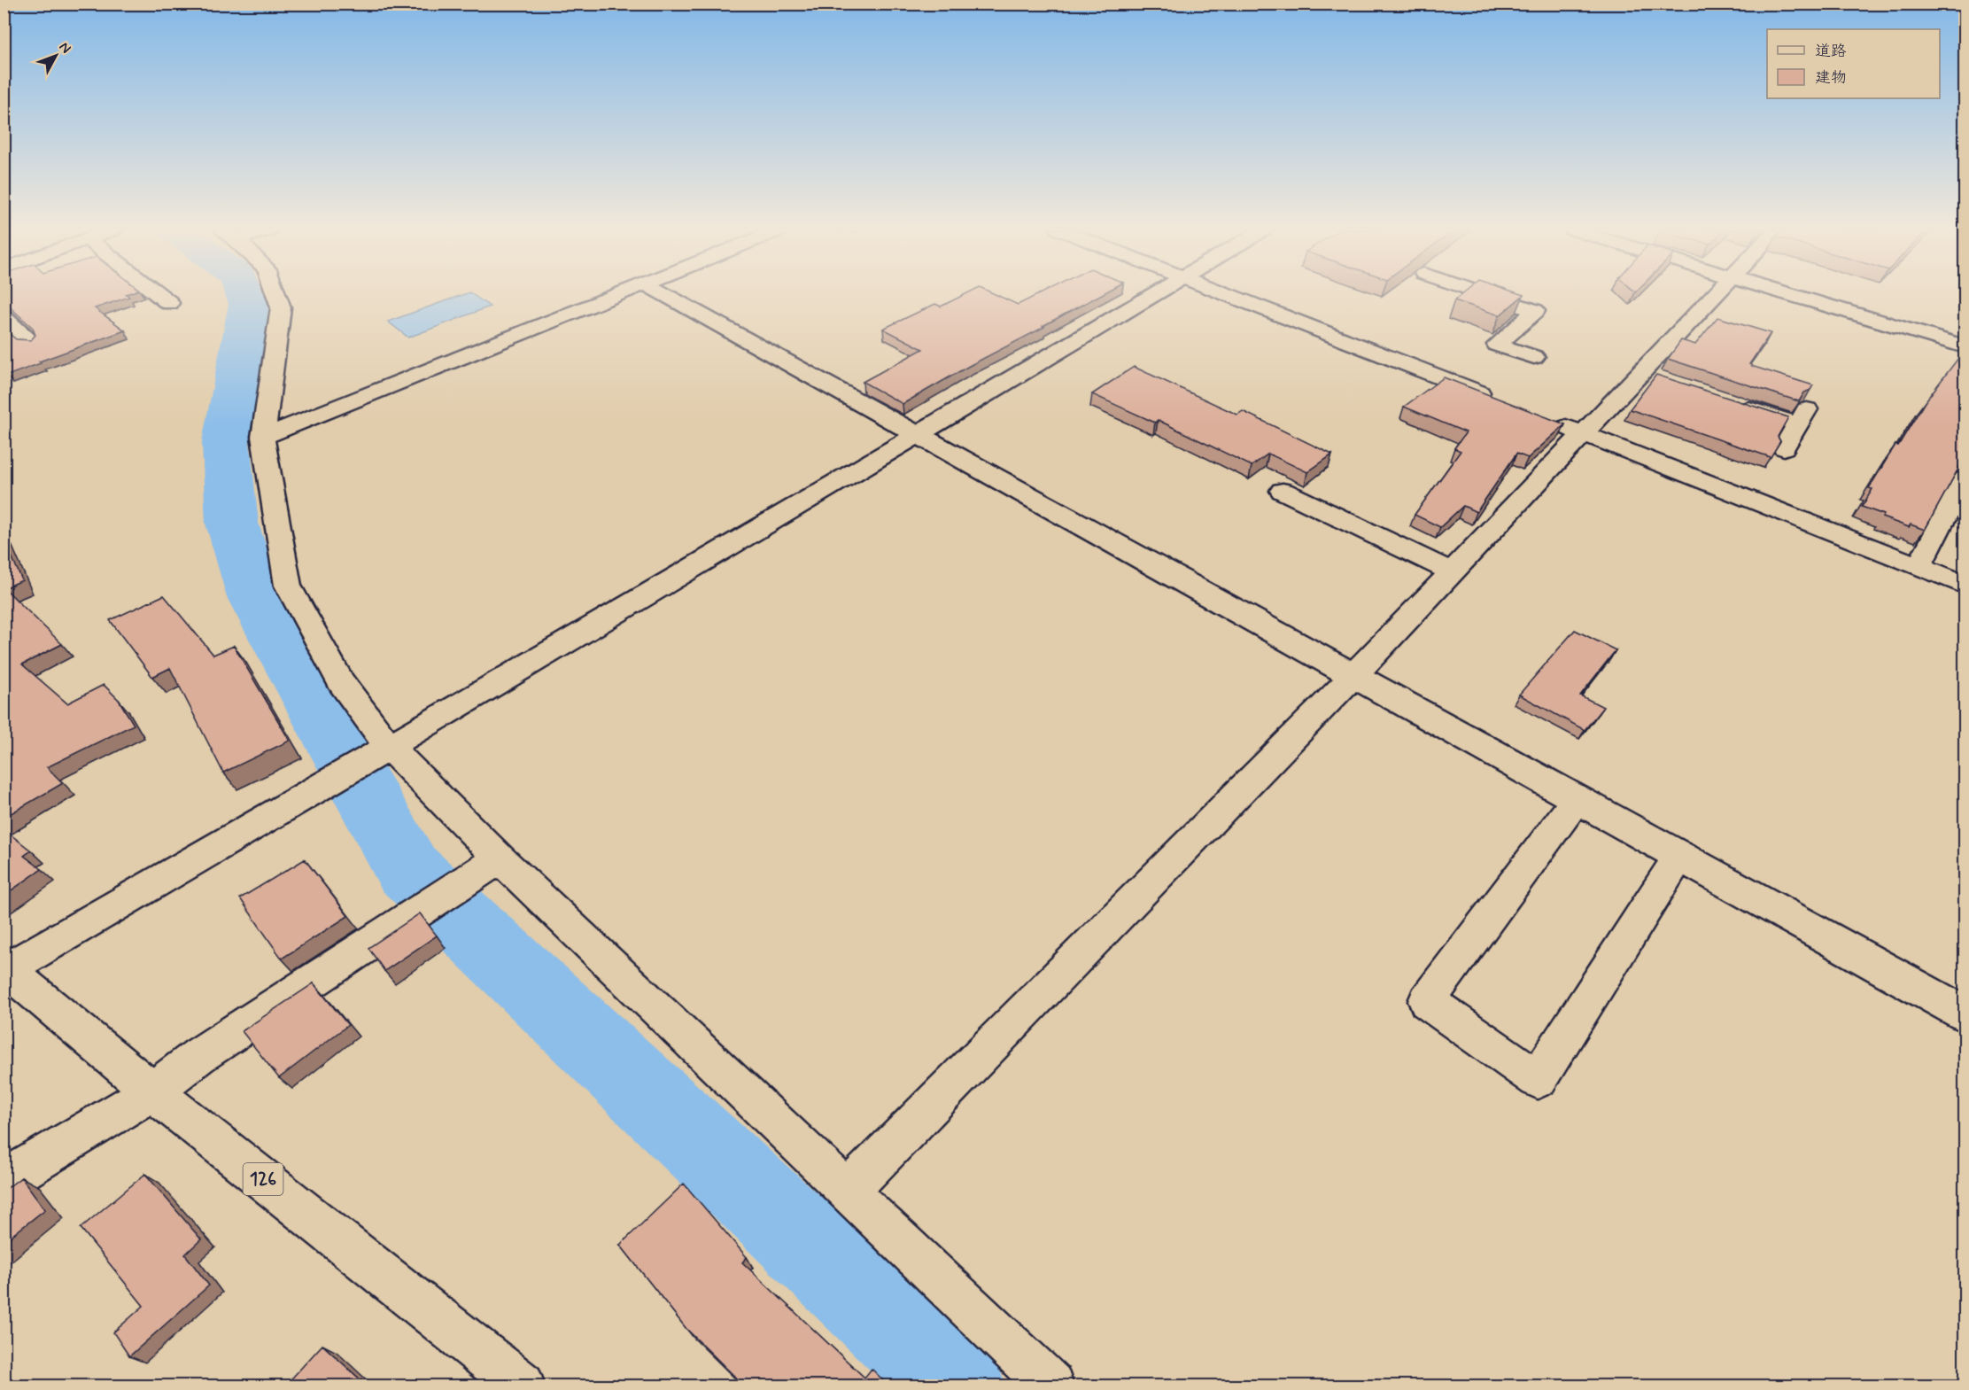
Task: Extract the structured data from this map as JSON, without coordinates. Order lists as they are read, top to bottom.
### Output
{
  "streets": {
    "main road": ["126"]
  },
  "legend": ["道路", "建物"],
  "north": "top right"
}
